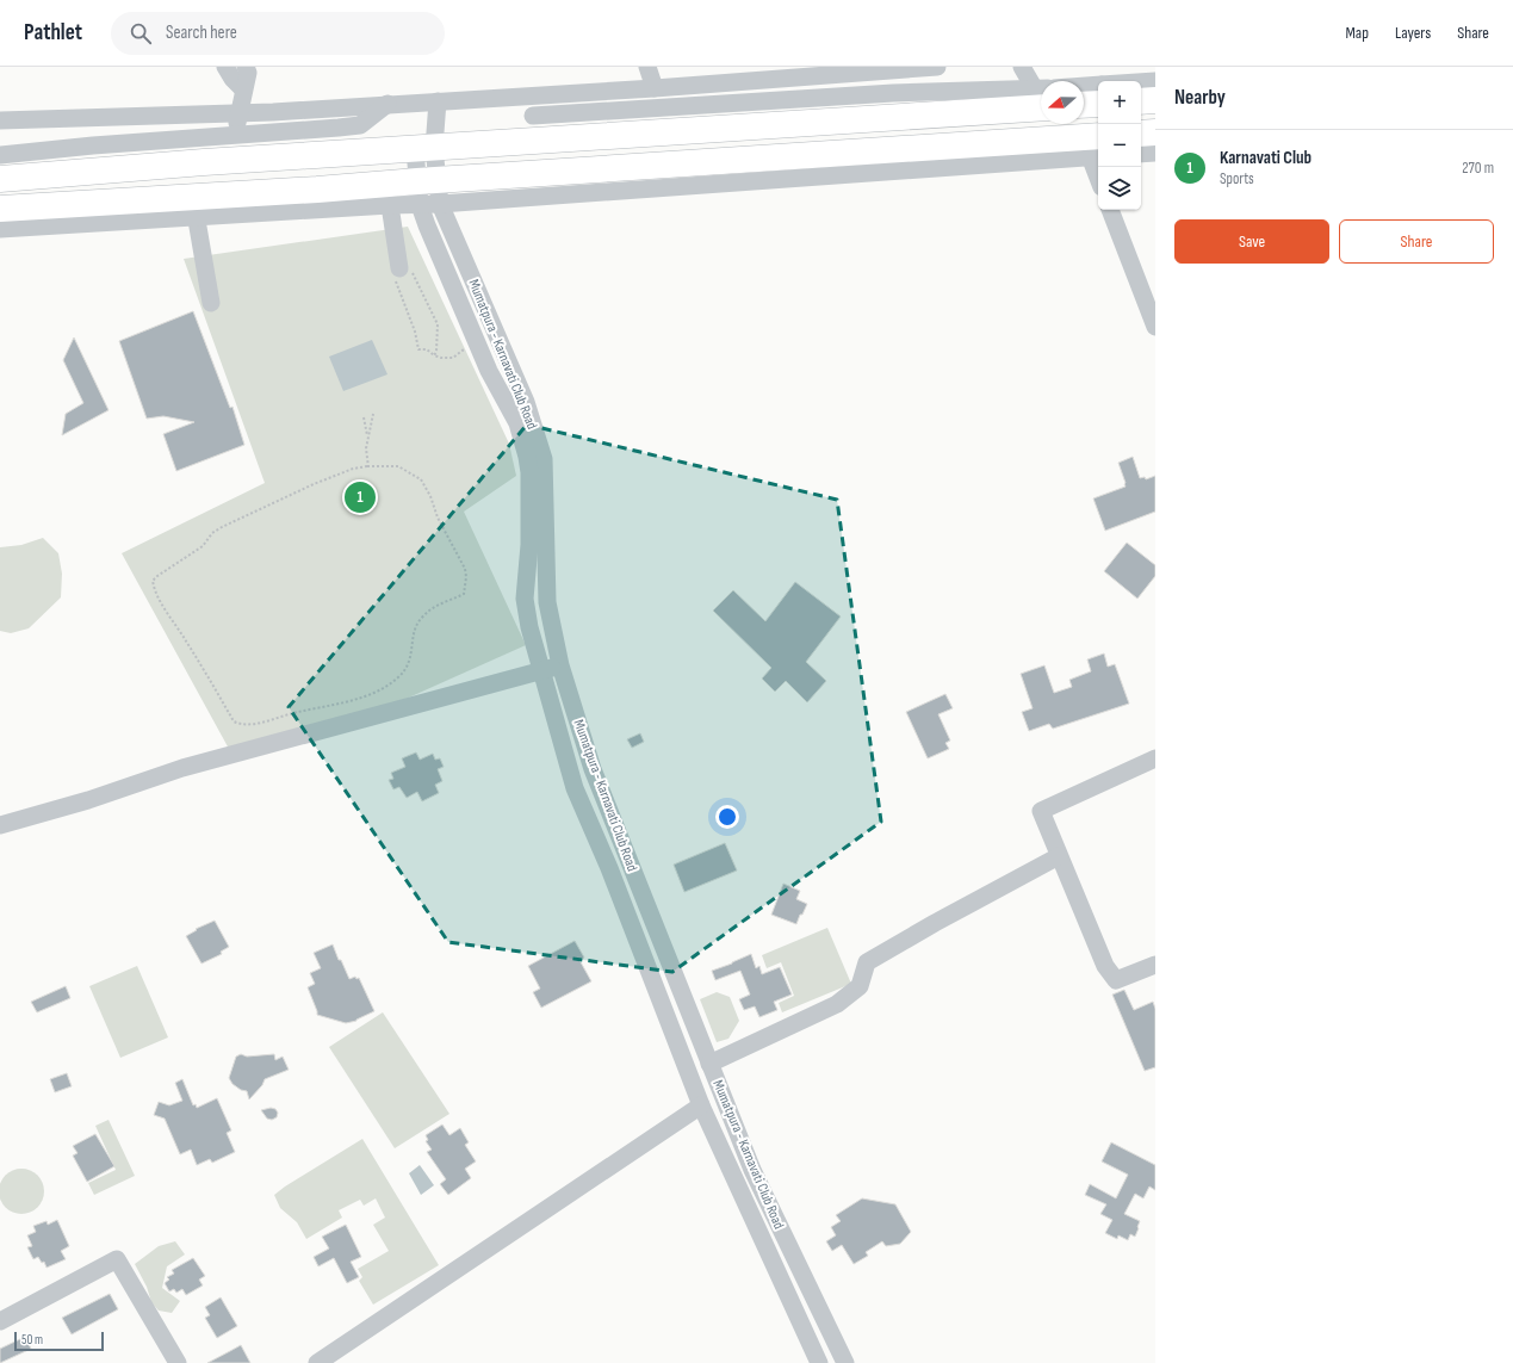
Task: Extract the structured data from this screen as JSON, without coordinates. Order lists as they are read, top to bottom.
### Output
{
  "streets": {
    "street": ["Mumatpura - Karnavati Club Road"]
  },
  "scale_bar": "50 m",
  "north": "left",
  "page": {
    "header": "Pathlet",
    "search": "Search here",
    "nav": ["Map", "Layers", "Share"],
    "heading": "Nearby",
    "map_buttons": ["+", "−"],
    "list": [
      {
        "mark": "1",
        "name": "Karnavati Club",
        "note": "Sports",
        "value": "270 m"
      }
    ],
    "buttons": ["Save", "Share"],
    "pins": "1",
    "scale": "50 m"
  }
}
